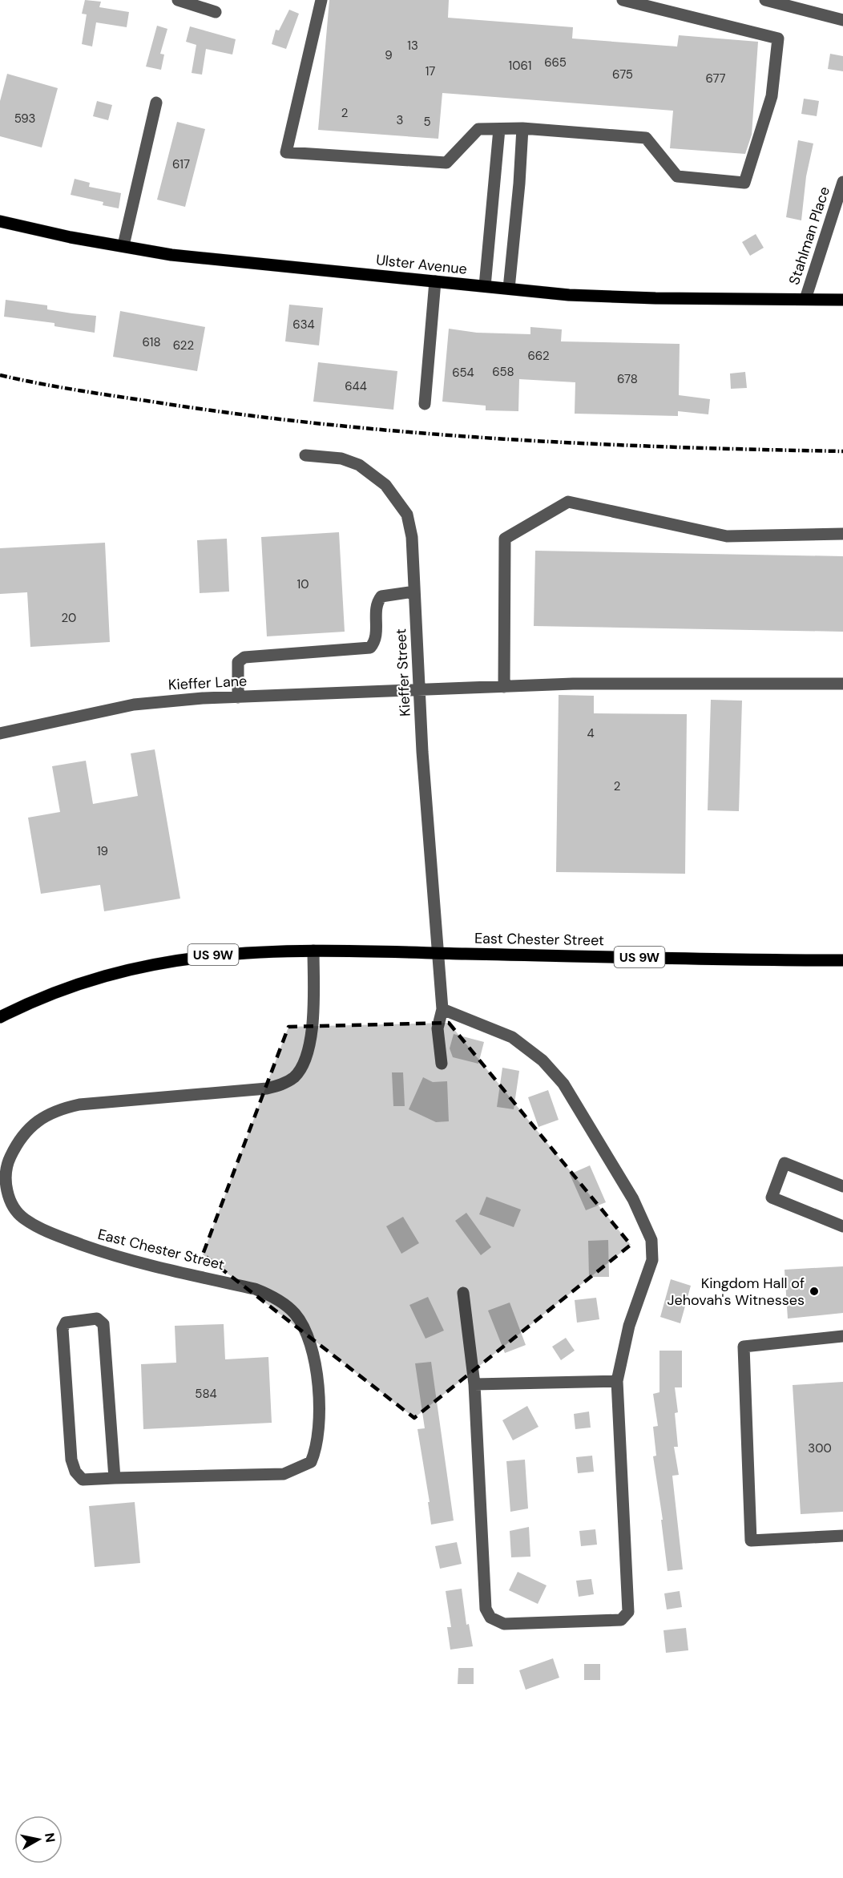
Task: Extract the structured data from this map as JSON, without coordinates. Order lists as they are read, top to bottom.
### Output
{
  "streets": {
    "main road": ["Ulster Avenue", "East Chester Street", "US 9W"],
    "street": ["Stahlman Place", "Kieffer Street", "Kieffer Lane"]
  },
  "crossings": [
    ["Stahlman Place", "Ulster Avenue"],
    ["Kieffer Street", "Kieffer Lane"],
    ["Kieffer Street", "East Chester Street"],
    ["Kieffer Street", "US 9W"],
    ["East Chester Street", "US 9W"]
  ],
  "places": ["Kingdom Hall of Jehovah's Witnesses"],
  "house_numbers": [
    "13",
    "9",
    "665",
    "1061",
    "17",
    "675",
    "677",
    "2",
    "593",
    "3",
    "5",
    "617",
    "634",
    "618",
    "622",
    "662",
    "658",
    "654",
    "678",
    "644",
    "10",
    "20",
    "4",
    "2",
    "19",
    "584",
    "300"
  ],
  "north": "right"
}
